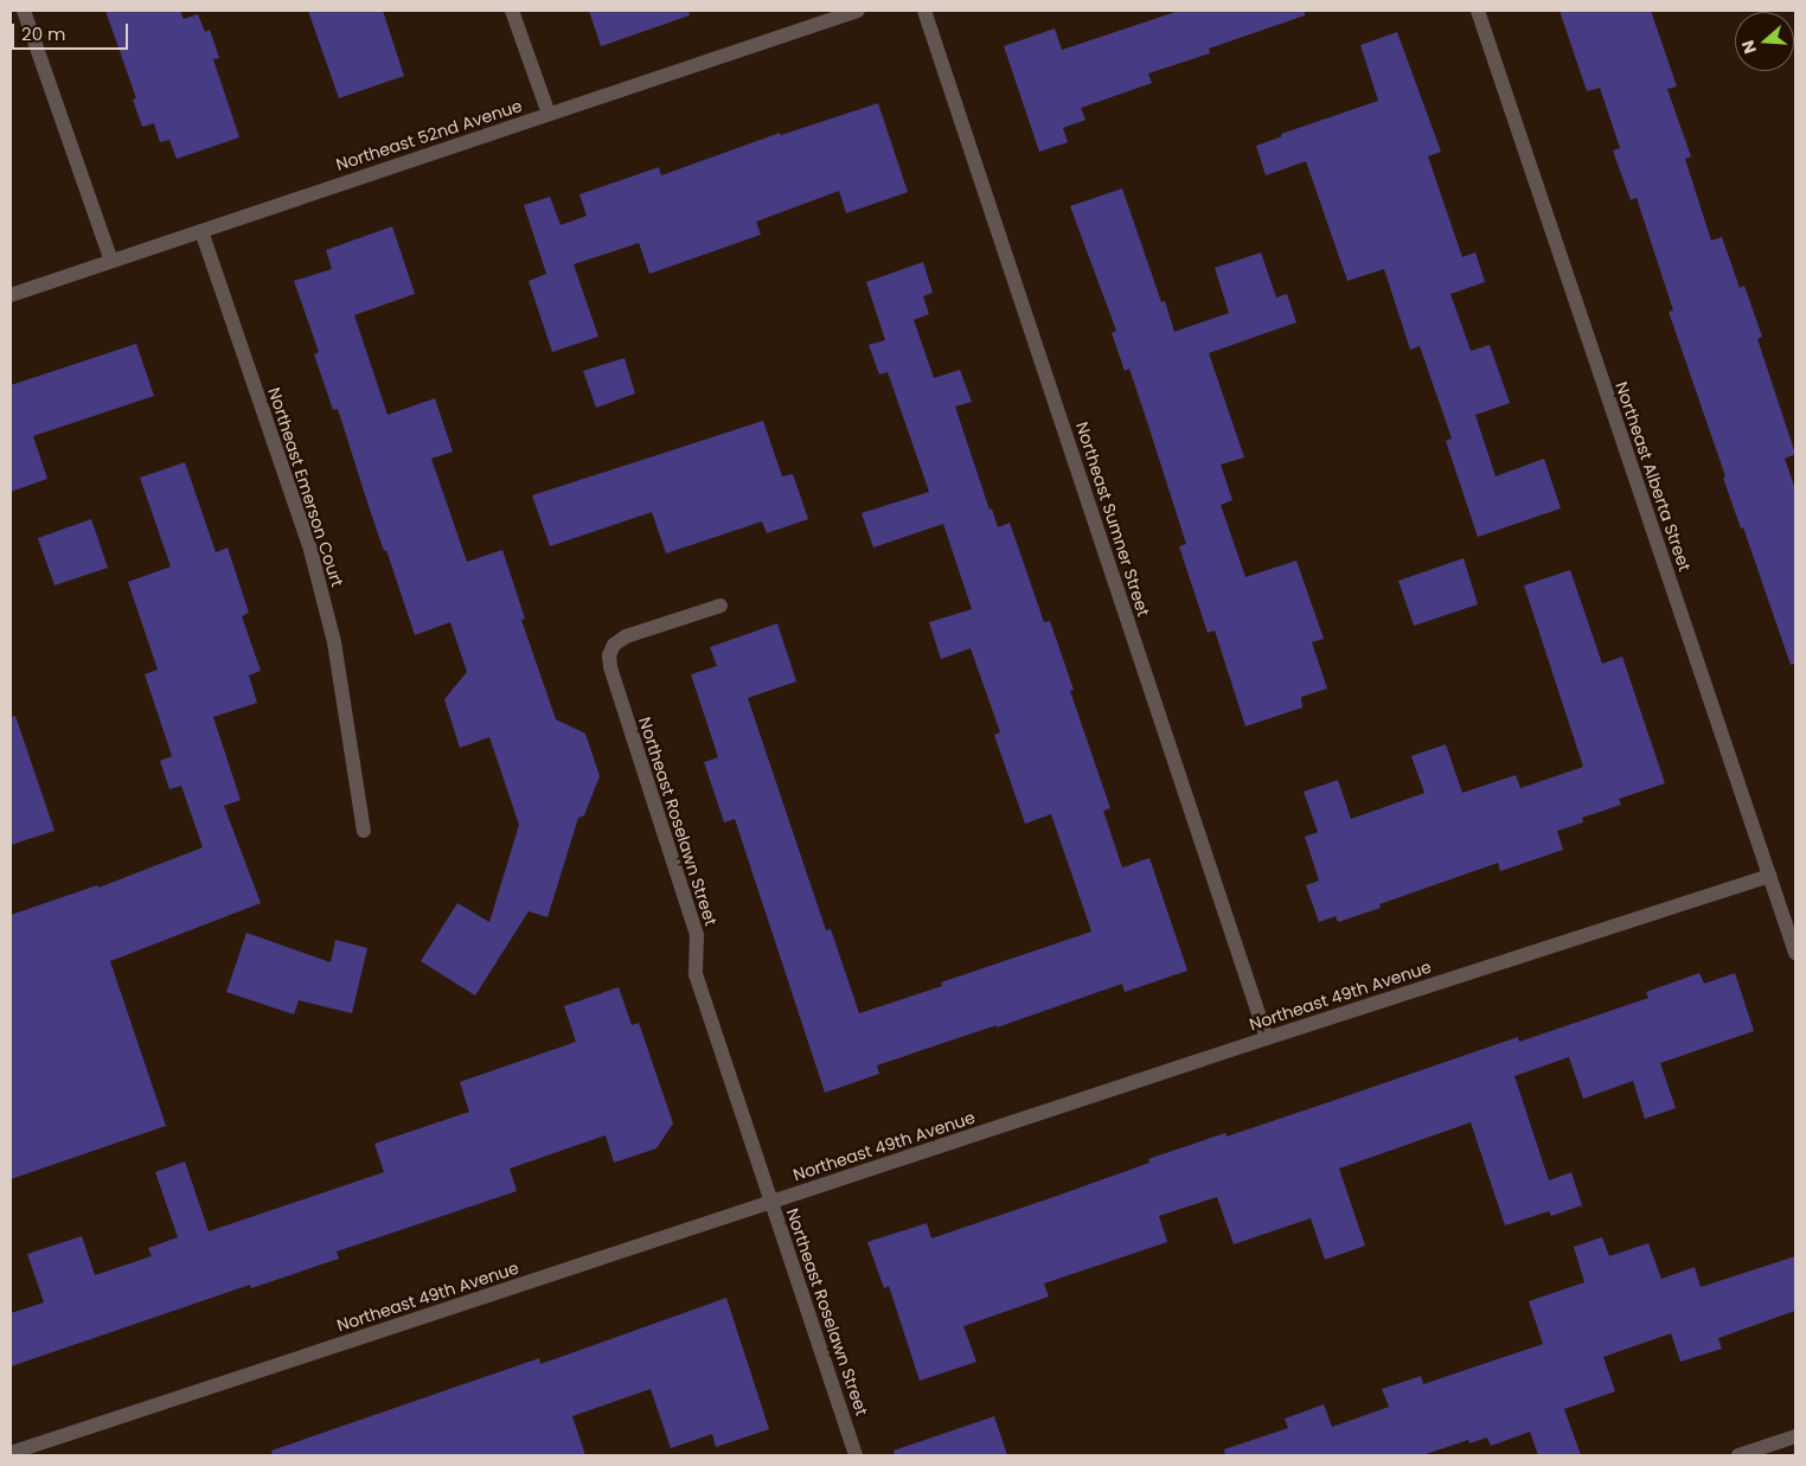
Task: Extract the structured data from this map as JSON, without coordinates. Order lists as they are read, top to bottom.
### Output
{
  "streets": {
    "street": [
      "Northeast 52nd Avenue",
      "Northeast Alberta Street",
      "Northeast Emerson Court",
      "Northeast Sumner Street",
      "Northeast Roselawn Street",
      "Northeast 49th Avenue"
    ]
  },
  "crossings": [
    ["Northeast 52nd Avenue", "Northeast Emerson Court"],
    ["Northeast Alberta Street", "Northeast 49th Avenue"],
    ["Northeast Sumner Street", "Northeast 49th Avenue"],
    ["Northeast Roselawn Street", "Northeast 49th Avenue"]
  ],
  "scale_bar": "20 m",
  "north": "left"
}
